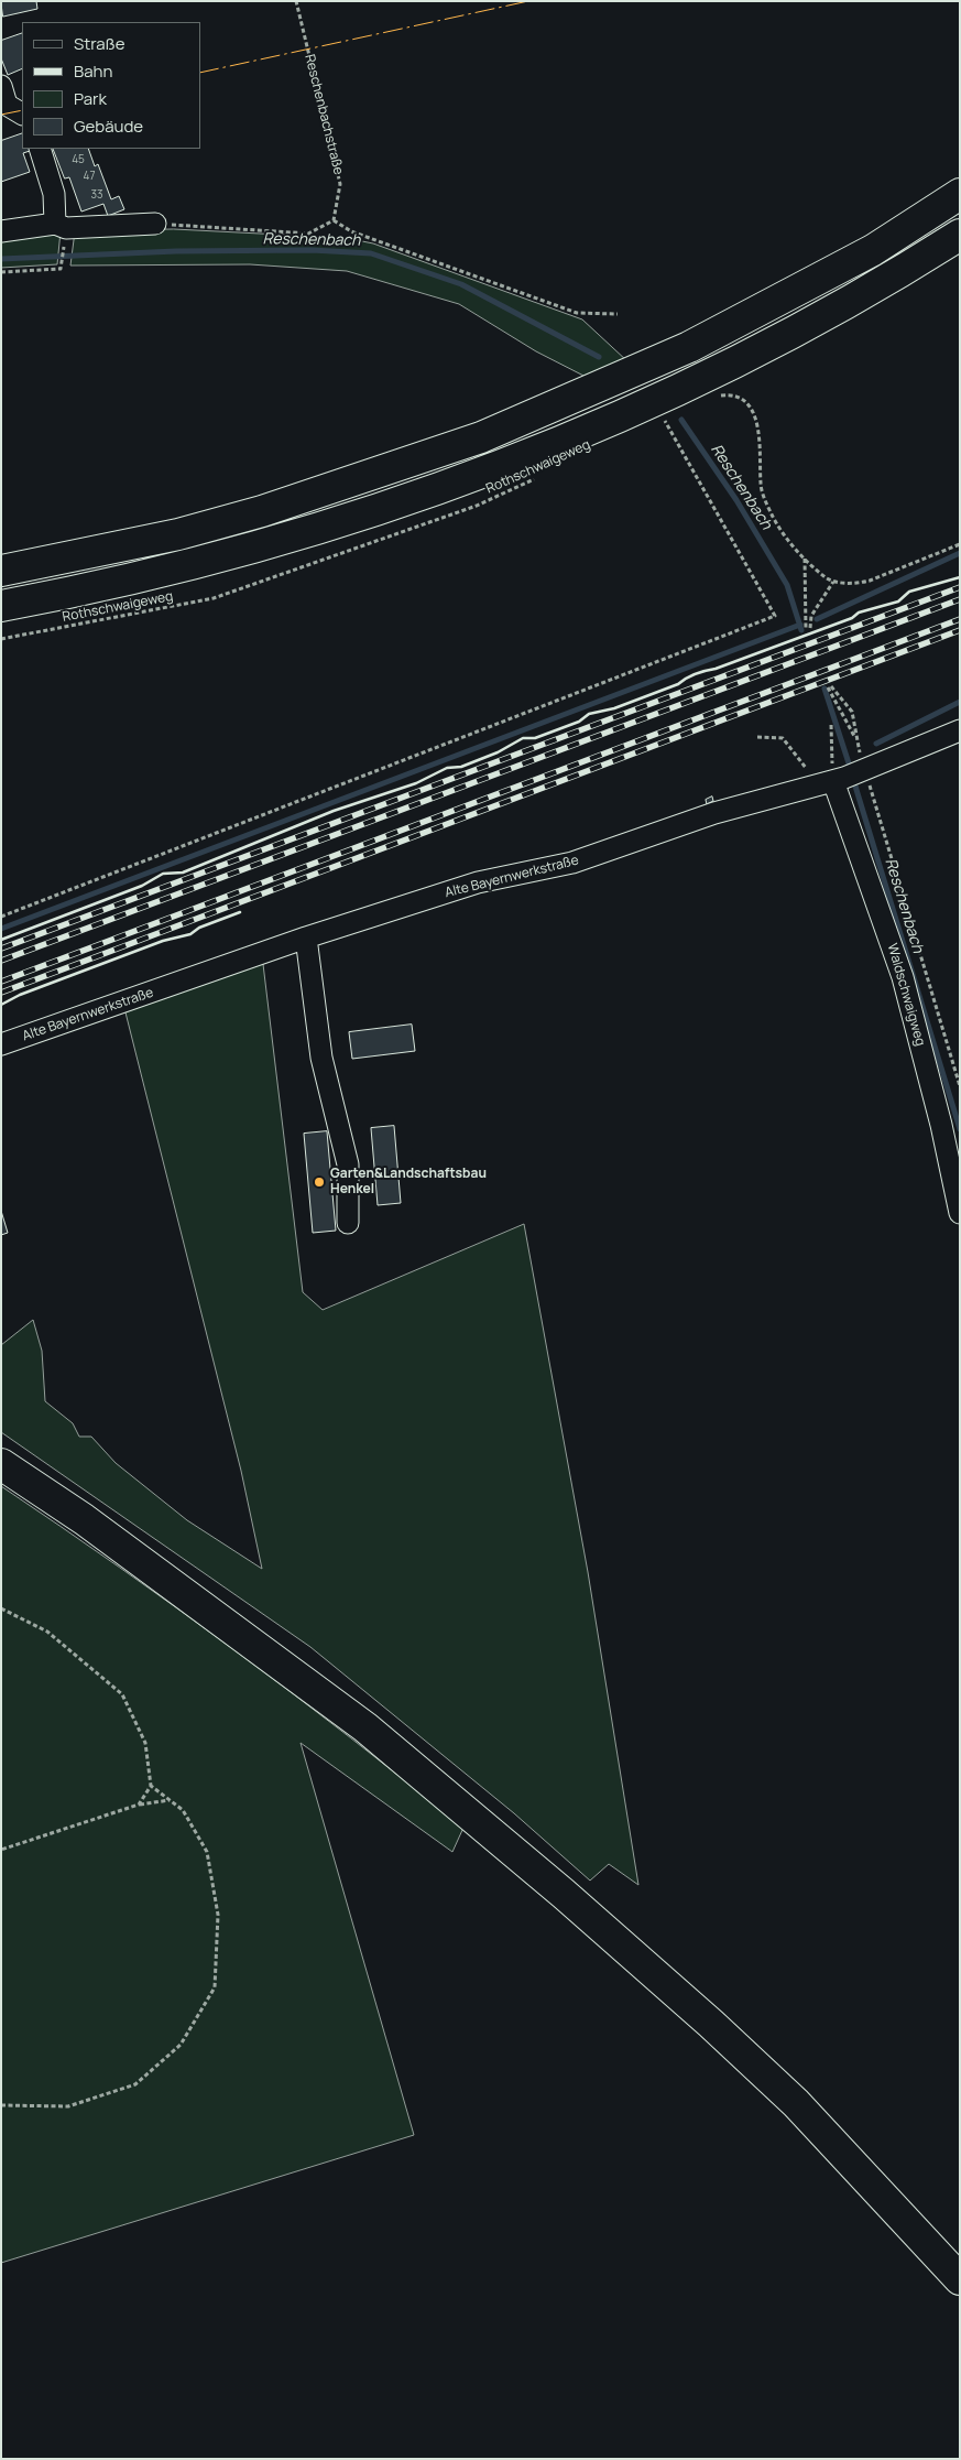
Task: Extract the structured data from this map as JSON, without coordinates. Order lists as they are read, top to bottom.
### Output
{
  "streets": {
    "street": ["Alte Bayernwerkstraße", "Waldschwaigweg"],
    "path": ["Reschenbachstraße", "Rothschwaigeweg"]
  },
  "crossings": [
    ["Alte Bayernwerkstraße", "Waldschwaigweg"]
  ],
  "water": ["Reschenbach"],
  "places": ["Garten&Landschaftsbau Henkel"],
  "house_numbers": ["45", "47", "33"],
  "legend": [
    "Straße",
    "Bahn",
    "Park",
    "Gebäude"
  ]
}
